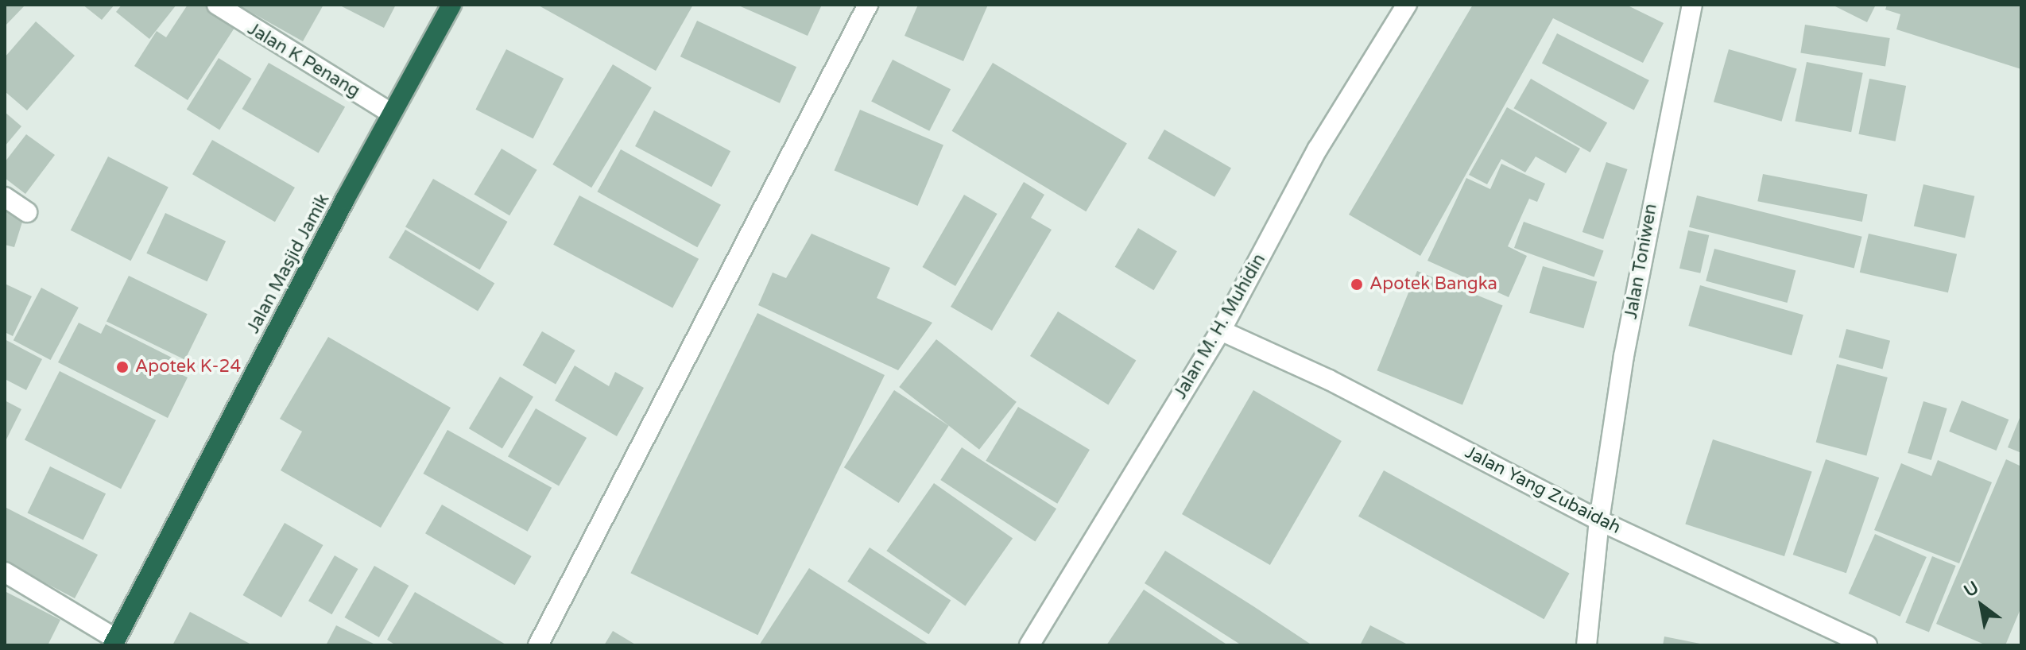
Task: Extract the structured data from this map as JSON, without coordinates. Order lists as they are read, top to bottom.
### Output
{
  "streets": {
    "highway": ["Jalan Masjid Jamik"],
    "street": [
      "Jalan K Penang",
      "Jalan Toniwen",
      "Jalan M. H. Muhidin",
      "Jalan Yang Zubaidah"
    ]
  },
  "crossings": [
    ["Jalan K Penang", "Jalan Masjid Jamik"],
    ["Jalan Toniwen", "Jalan Yang Zubaidah"],
    ["Jalan M. H. Muhidin", "Jalan Yang Zubaidah"]
  ],
  "places": ["Apotek Bangka", "Apotek K-24"],
  "north": "top left"
}
